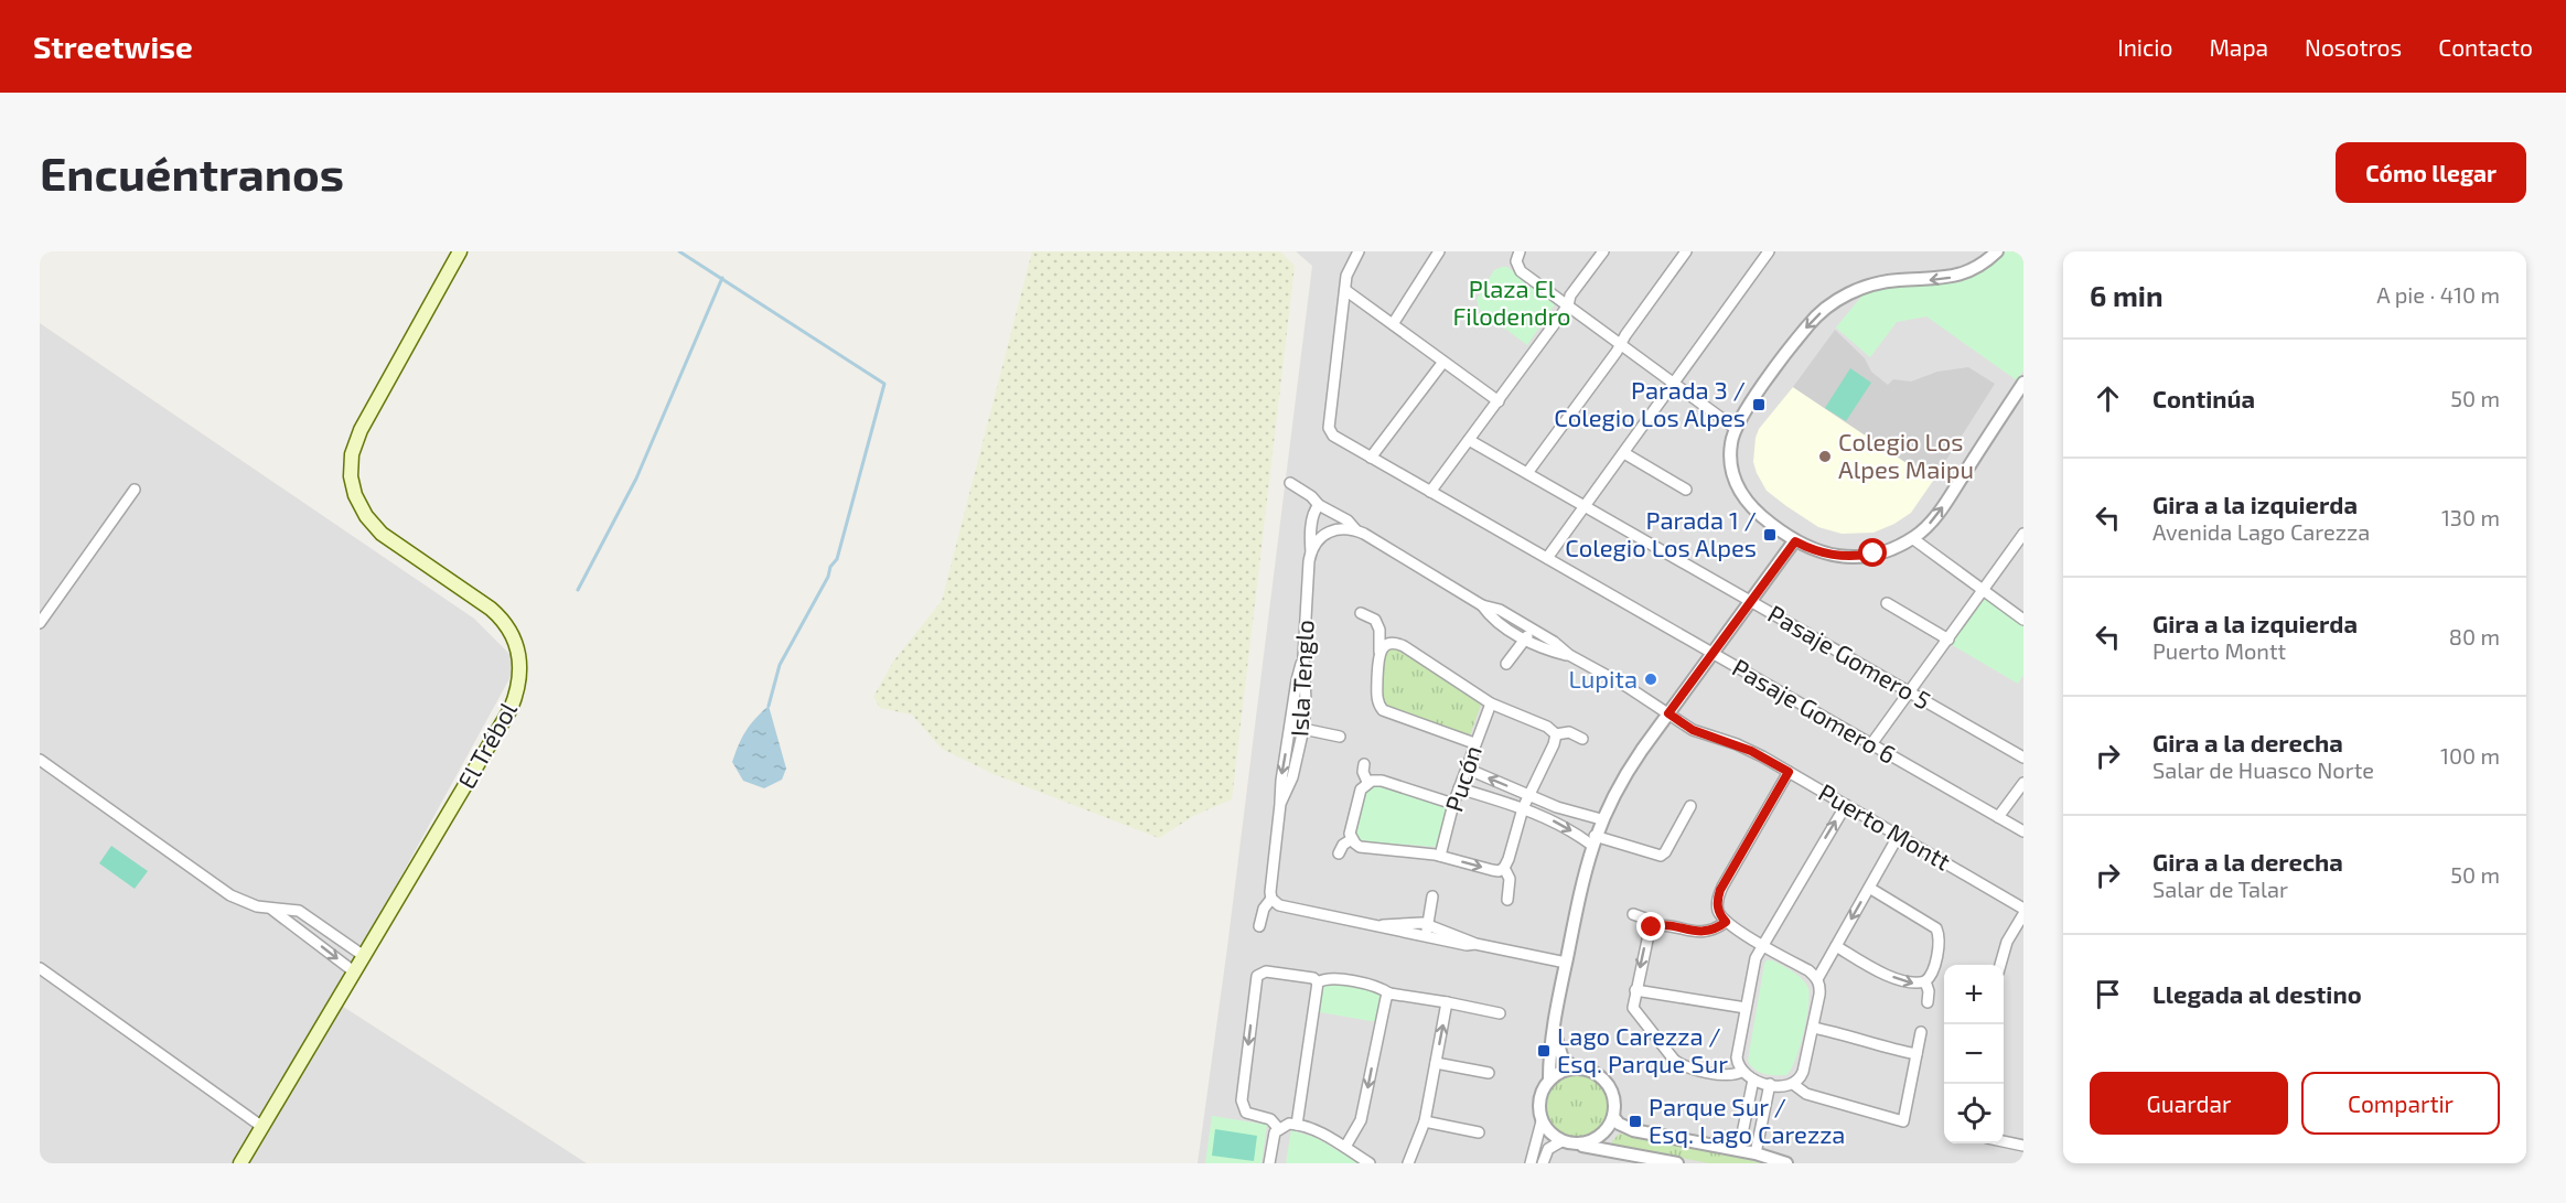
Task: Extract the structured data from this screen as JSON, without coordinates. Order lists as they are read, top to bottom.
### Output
{
  "streets": {
    "main road": ["El Trébol"],
    "street": [
      "Pasaje Gomero 5",
      "Isla Tenglo",
      "Pasaje Gomero 6",
      "Pucón",
      "Puerto Montt"
    ]
  },
  "crossings": [
    ["Isla Tenglo", "Puerto Montt"]
  ],
  "parks": ["Plaza El Filodendro"],
  "places": {
    "transit": [
      "Parada 3 / Colegio Los Alpes",
      "Parada 1 / Colegio Los Alpes",
      "Lago Carezza / Esq. Parque Sur",
      "Parque Sur / Esq. Lago Carezza"
    ],
    "other": ["Colegio Los Alpes Maipu", "Lupita"]
  },
  "page": {
    "header": "Streetwise",
    "nav": [
      "Inicio",
      "Mapa",
      "Nosotros",
      "Contacto"
    ],
    "buttons": [
      "Cómo llegar",
      ["Guardar", "Compartir"]
    ],
    "title": "Encuéntranos",
    "heading": ["6 min", "A pie · 410 m"],
    "list": [
      ["Continúa", "50 m"],
      ["Gira a la izquierda", "Avenida Lago Carezza", "130 m"],
      ["Gira a la izquierda", "Puerto Montt", "80 m"],
      ["Gira a la derecha", "Salar de Huasco Norte", "100 m"],
      ["Gira a la derecha", "Salar de Talar", "50 m"],
      "Llegada al destino"
    ],
    "map_buttons": ["+", "−"]
  }
}
